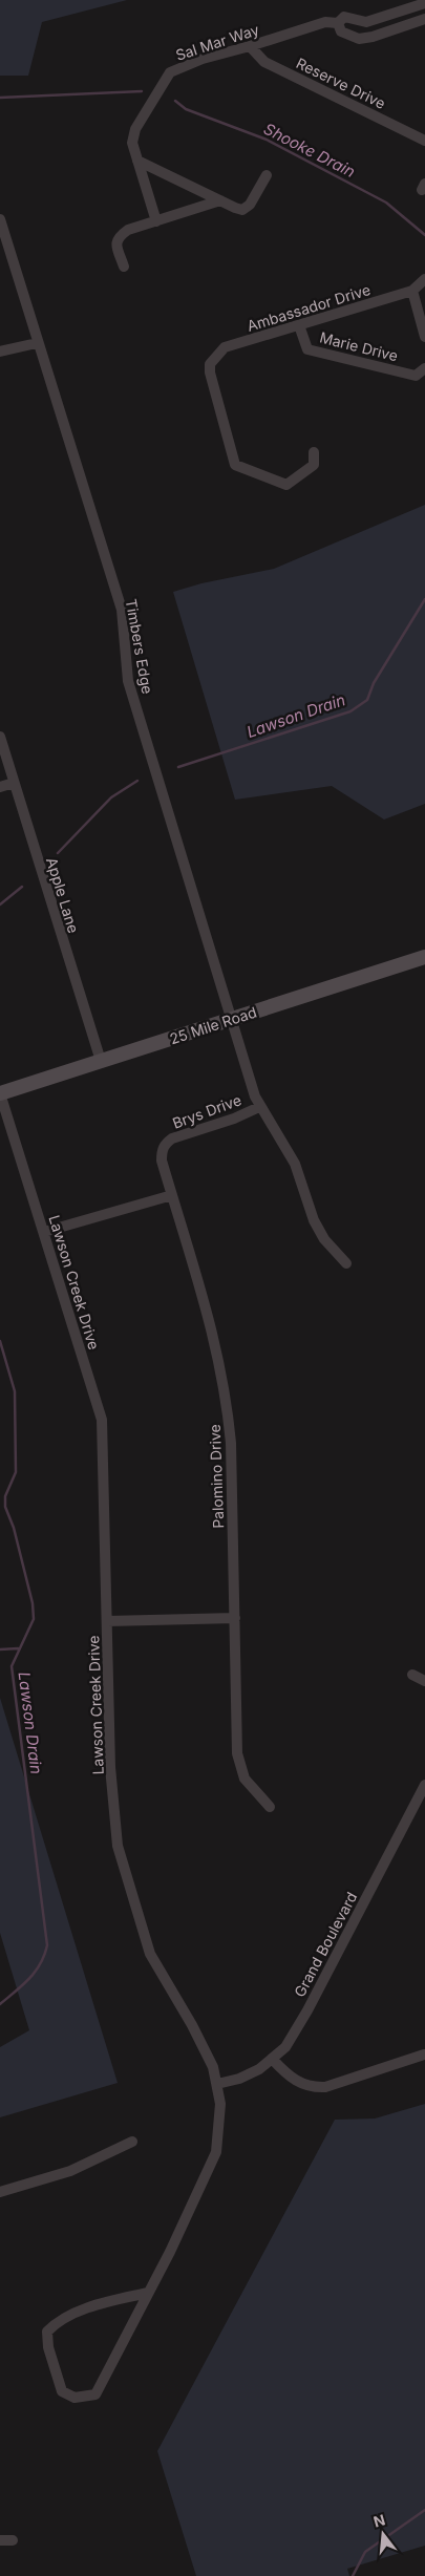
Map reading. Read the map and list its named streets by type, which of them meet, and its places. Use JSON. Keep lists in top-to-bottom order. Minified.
{"streets":{"street":["Sal Mar Way","Reserve Drive","Ambassador Drive","Marie Drive","Timbers Edge","Apple Lane","25 Mile Road","Brys Drive","Lawson Creek Drive","Palomino Drive","Grand Boulevard"]},"crossings":[["Sal Mar Way","Reserve Drive"],["Ambassador Drive","Marie Drive"],["Timbers Edge","25 Mile Road"],["Timbers Edge","Brys Drive"],["Apple Lane","25 Mile Road"],["25 Mile Road","Lawson Creek Drive"],["Brys Drive","Palomino Drive"],["Lawson Creek Drive","Grand Boulevard"]],"water":["Shooke Drain","Lawson Drain"],"north":"top"}
